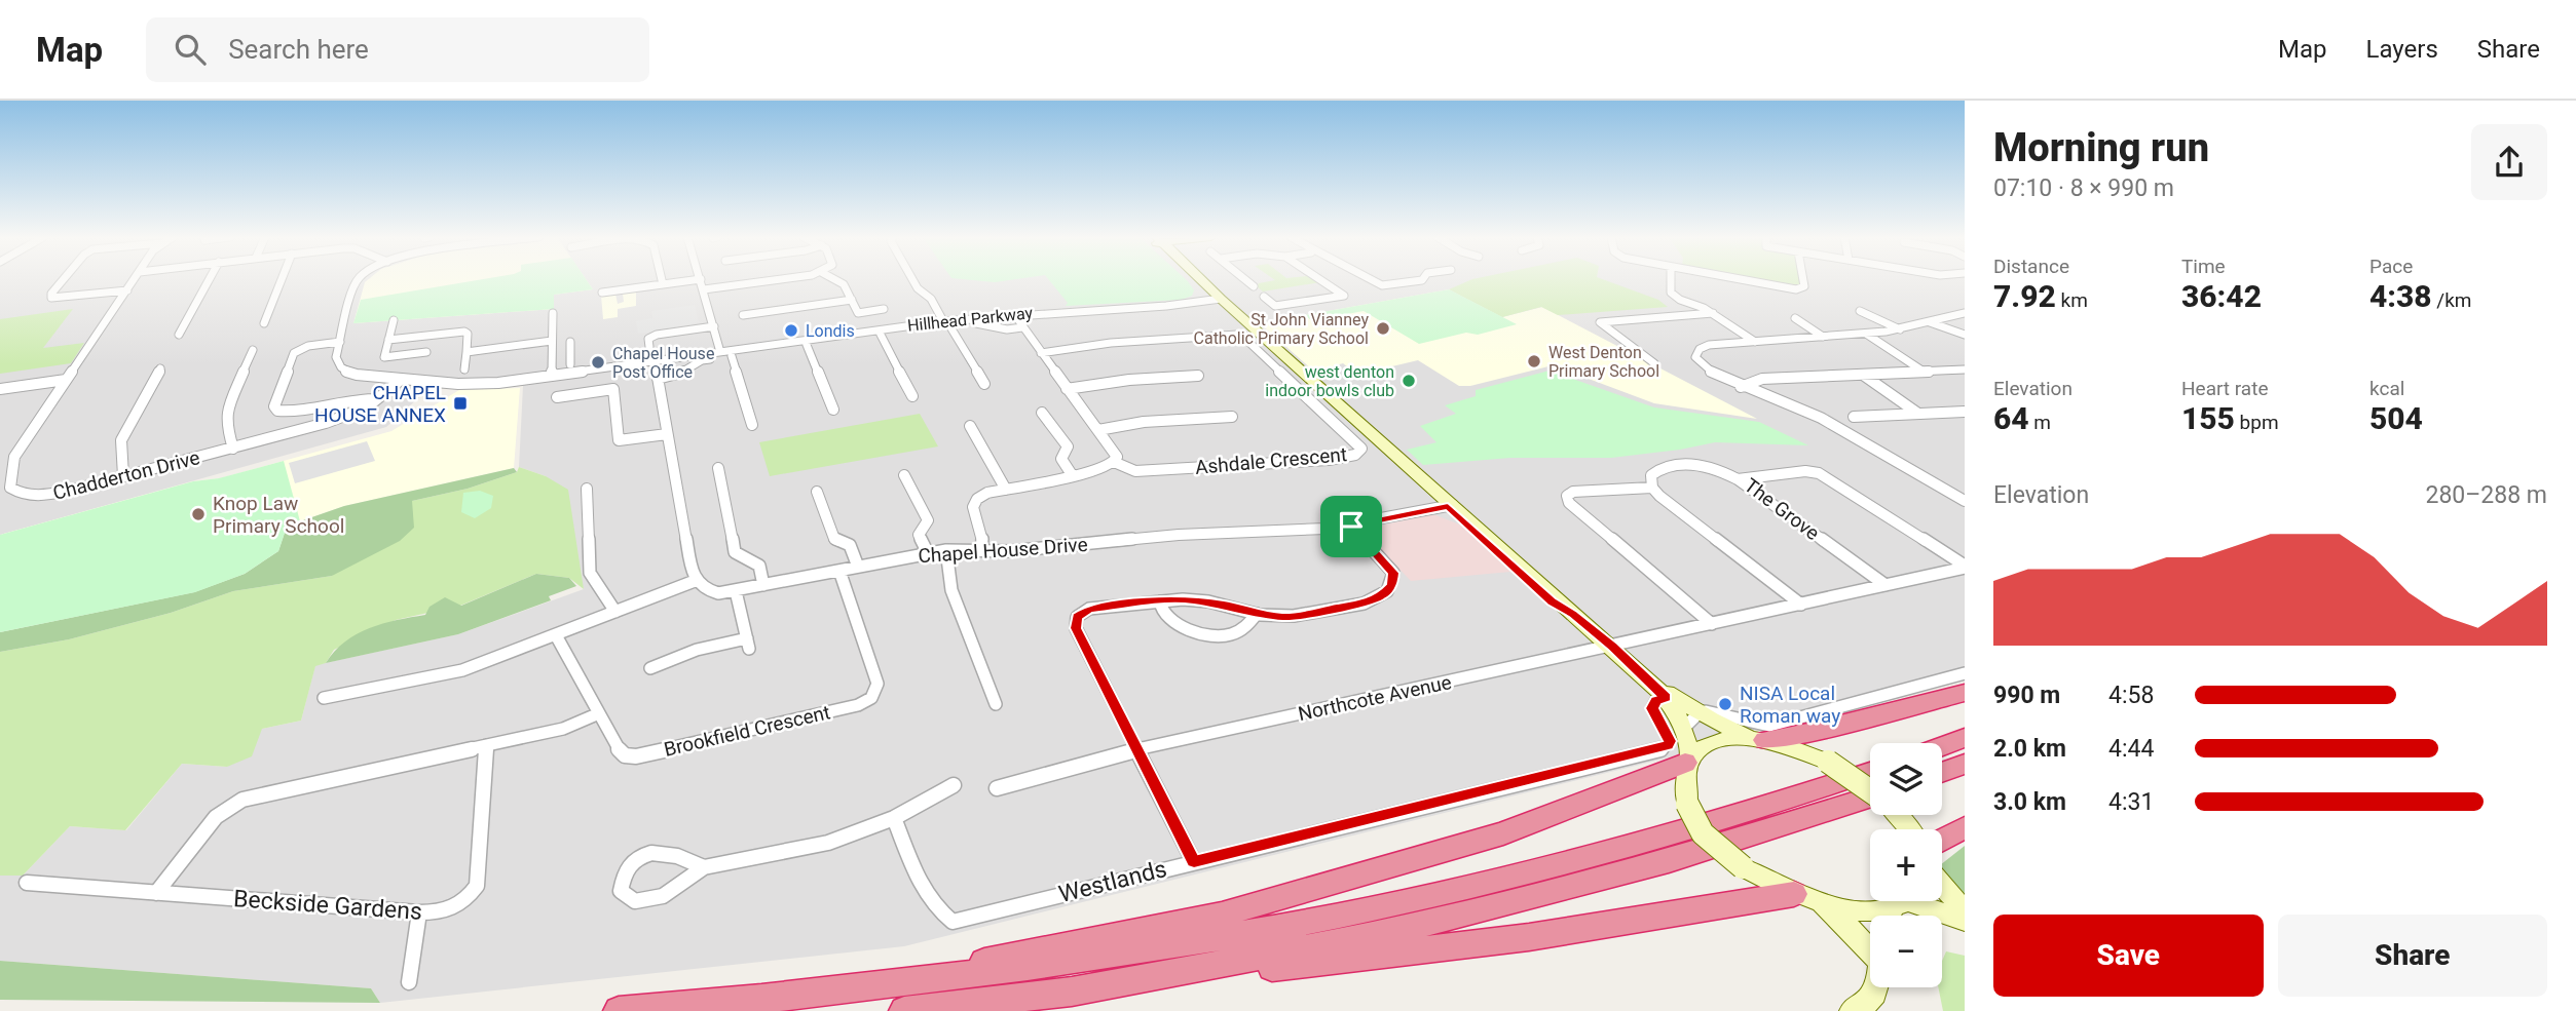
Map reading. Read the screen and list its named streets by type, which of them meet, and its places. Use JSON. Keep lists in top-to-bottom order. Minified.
{"streets":{"street":["Hillhead Parkway","Ashdale Crescent","Chadderton Drive","The Grove","Chapel House Drive","Northcote Avenue","Brookfield Crescent","Westlands","Beckside Gardens"]},"crossings":[["Hillhead Parkway","Chadderton Drive"],["The Grove","Northcote Avenue"],["Chapel House Drive","Brookfield Crescent"]],"places":{"other":["St John Vianney Catholic Primary School","Londis","West Denton Primary School","Chapel House Post Office","west denton indoor bowls club","Knop Law Primary School","NISA Local Roman way"],"transit":["CHAPEL HOUSE ANNEX"]},"page":{"header":"Map","search":"Search here","nav":["Map","Layers","Share"],"heading":["Morning run","07:10 · 8 × 990 m"],"stats":[["Distance","7.92 km"],["Time","36:42"],["Pace","4:38 /km"],["Elevation","64 m"],["Heart rate","155 bpm"],["kcal","504"]],"chart":["Elevation","280–288 m"],"list":[{"name":"990 m","note":"4:58"},{"name":"2.0 km","note":"4:44"},{"name":"3.0 km","note":"4:31"}],"map_buttons":["+","−"],"buttons":["Save","Share"]}}
